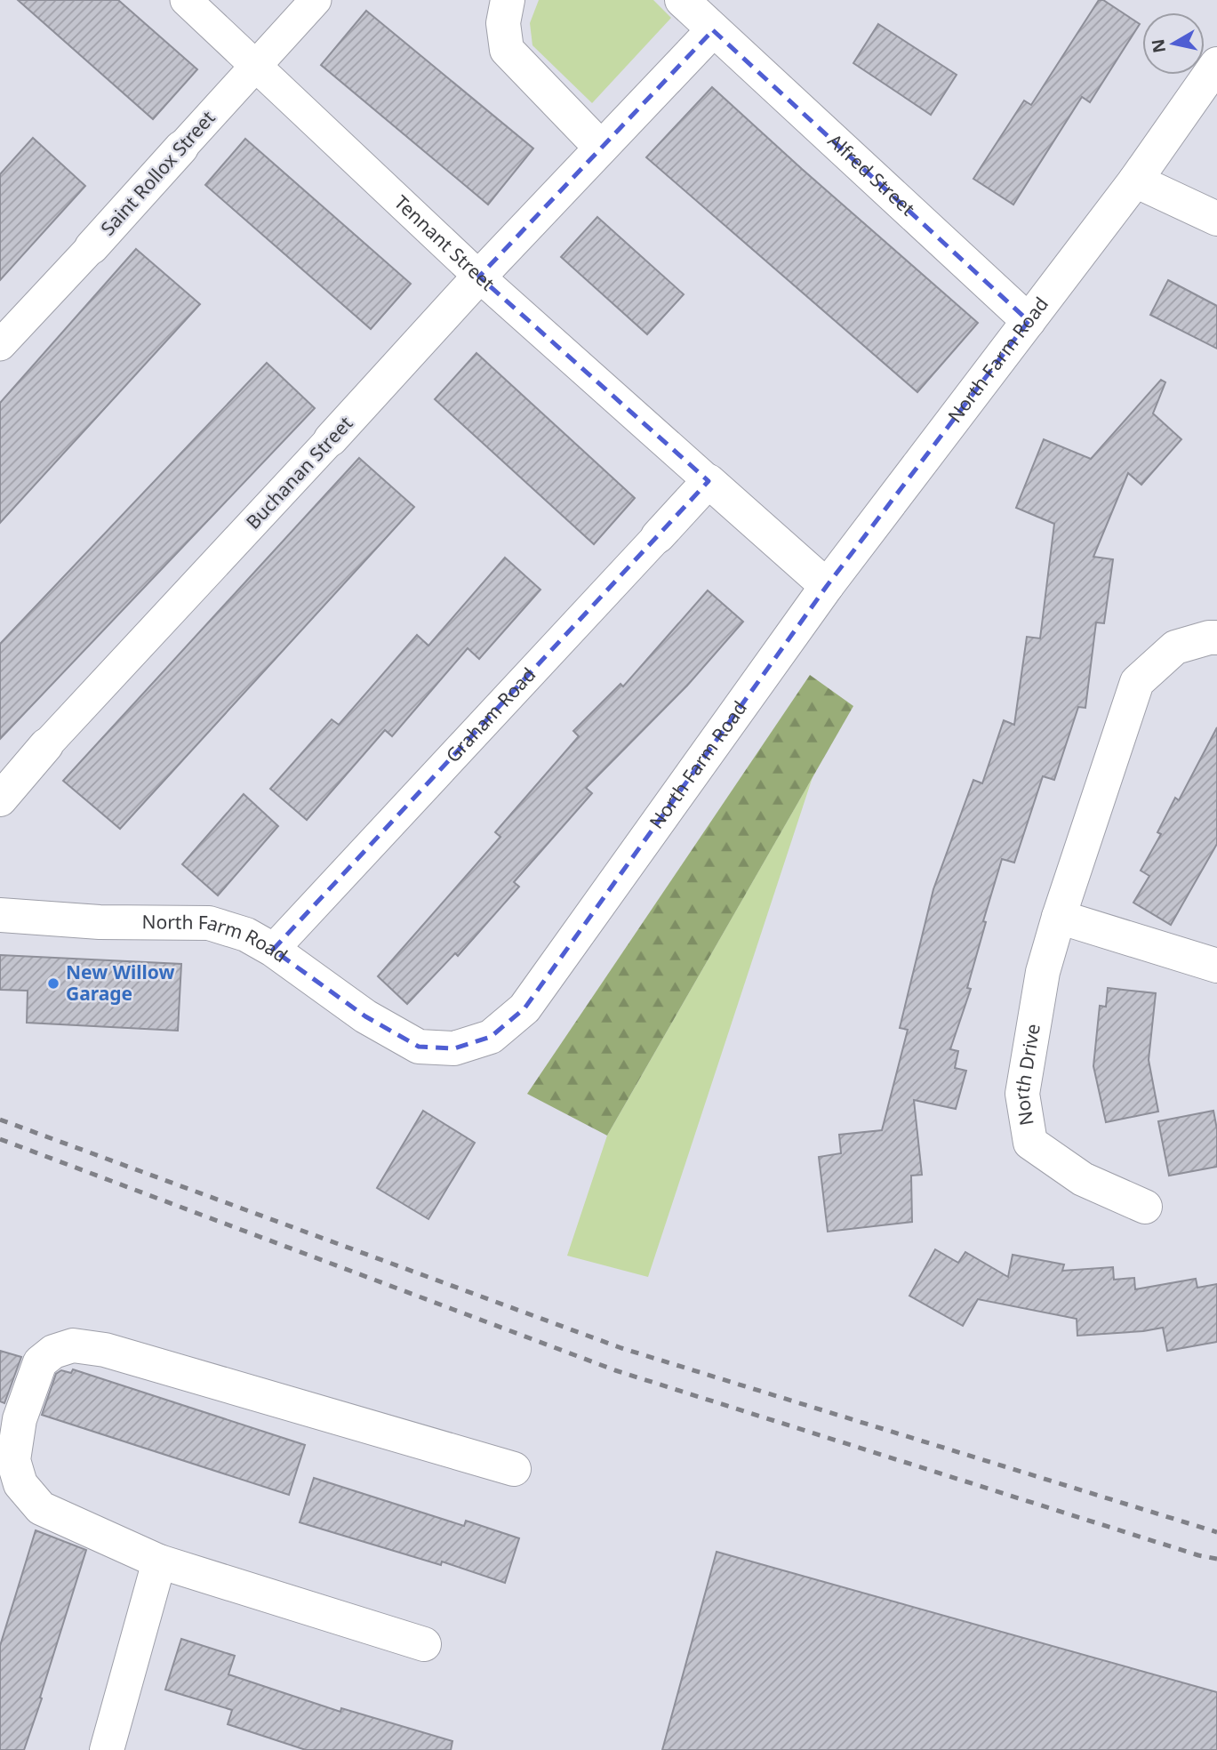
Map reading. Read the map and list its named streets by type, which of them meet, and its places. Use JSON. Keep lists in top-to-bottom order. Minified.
{"streets":{"street":["Saint Rollox Street","Alfred Street","Tennant Street","North Farm Road","Buchanan Street","Graham Road","North Drive"]},"crossings":[["Saint Rollox Street","Tennant Street"],["Alfred Street","North Farm Road"],["Tennant Street","Buchanan Street"],["Tennant Street","Graham Road"],["North Farm Road","Graham Road"]],"places":["New Willow Garage"],"north":"left"}
